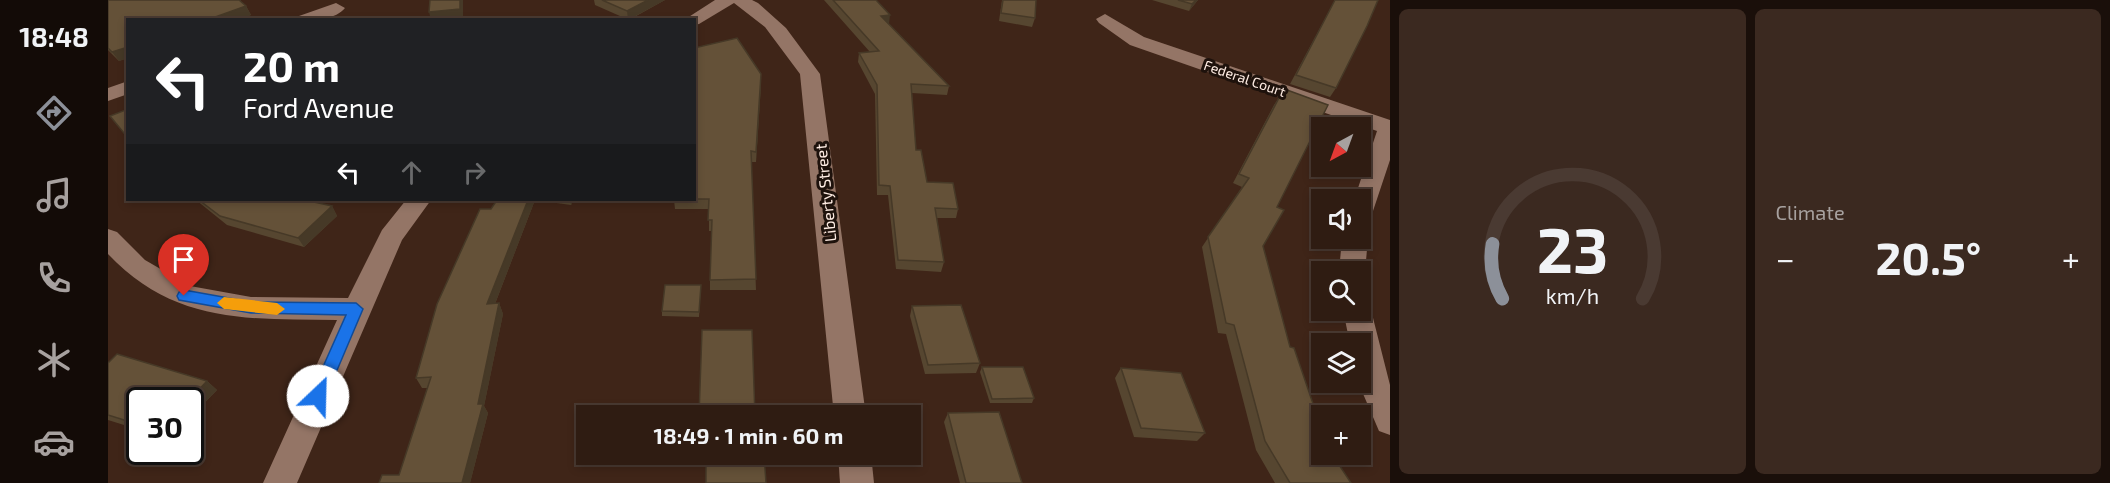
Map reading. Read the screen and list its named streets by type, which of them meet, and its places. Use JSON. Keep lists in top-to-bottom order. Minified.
{"streets":{"street":["Federal Court","Liberty Street"]},"north":"bottom left","page":{"tabs":"18:48","tile":"Climate","turn":["20 m","Ford Avenue"],"map_buttons":"+","heat":["−","20.5°","+"],"limit":"30","trip":"18:49 · 1 min · 60 m","gauge":["23","km/h"]}}
